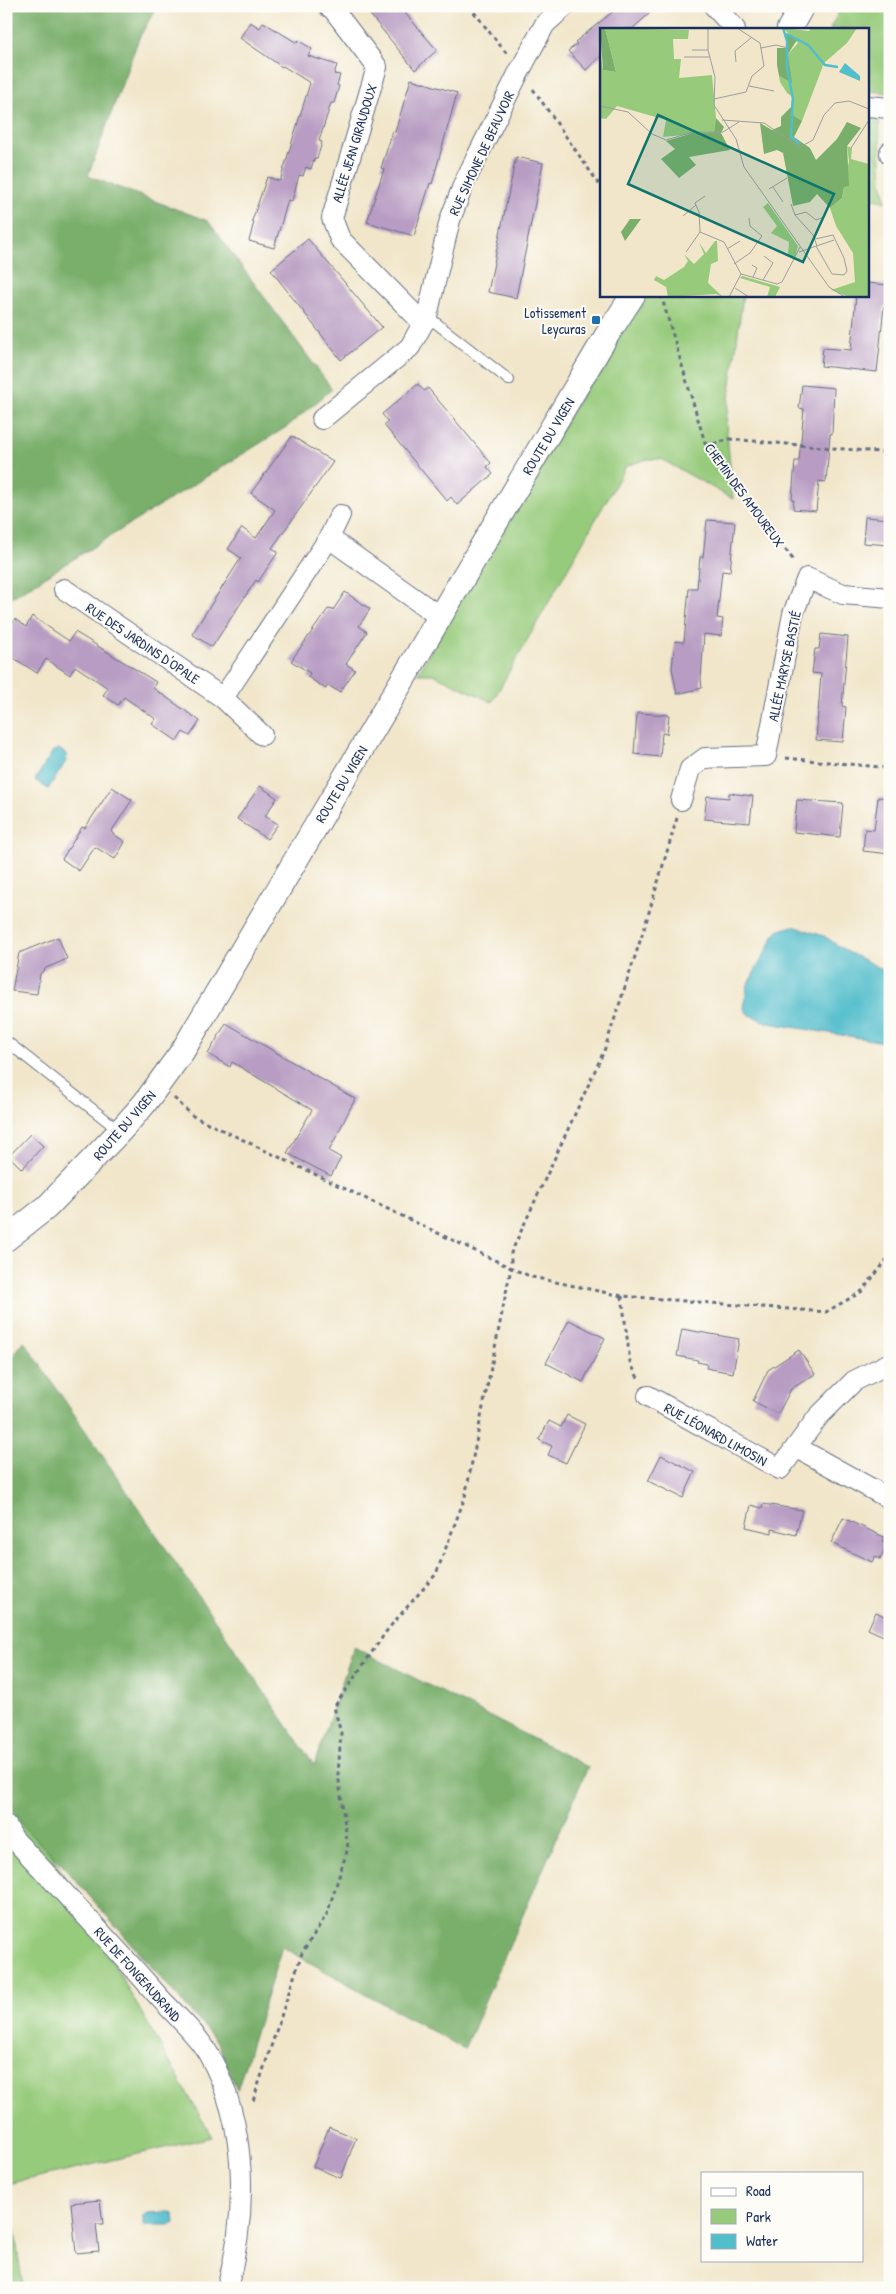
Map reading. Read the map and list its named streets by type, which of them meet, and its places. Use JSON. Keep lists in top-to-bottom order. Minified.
{"streets":{"street":["ALLÉE JEAN GIRAUDOUX","RUE SIMONE DE BEAUVOIR","ROUTE DU VIGEN","RUE DES JARDINS D'OPALE","ALLÉE MARYSE BASTIÉ","RUE LÉONARD LIMOSIN","RUE DE FONGEAUDRAND"],"path":["CHEMIN DES AMOUREUX"]},"crossings":[["ALLÉE JEAN GIRAUDOUX","RUE SIMONE DE BEAUVOIR"],["CHEMIN DES AMOUREUX","ALLÉE MARYSE BASTIÉ"]],"places":{"transit":["Lotissement Leycuras"]},"legend":["Road","Park","Water"]}
